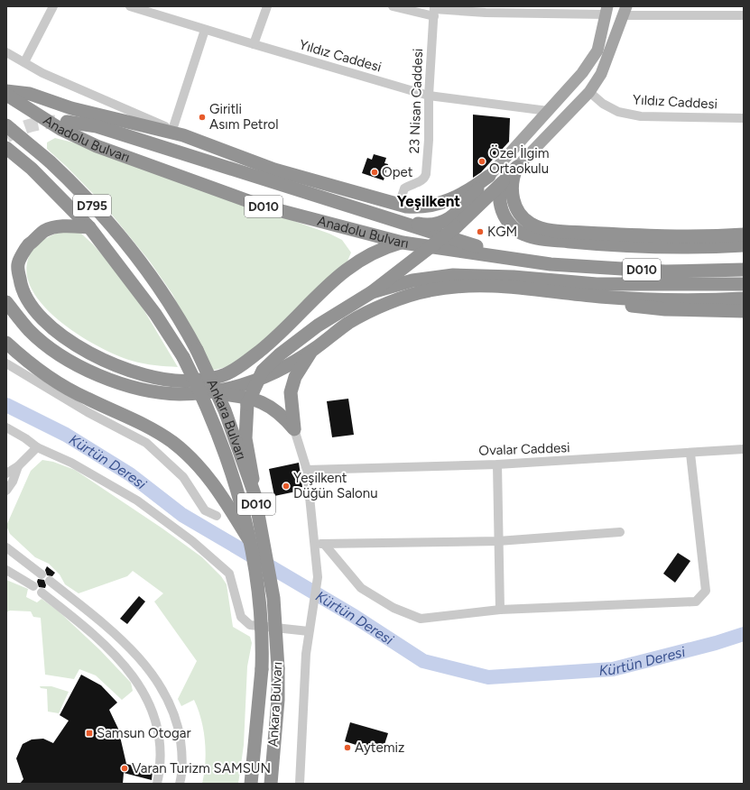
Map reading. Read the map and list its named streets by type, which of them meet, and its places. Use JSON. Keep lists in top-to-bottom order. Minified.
{"streets":{"highway":["Anadolu Bulvarı","D795","D010","Ankara Bulvarı"],"street":["Yıldız Caddesi","23 Nisan Caddesi","Ovalar Caddesi"]},"crossings":[["Yıldız Caddesi","23 Nisan Caddesi"]],"districts":["Yeşilkent"],"water":["Kürtün Deresi"],"places":{"other":["Giritli Asım Petrol","Özel İlgim Ortaokulu","Opet","KGM","Yeşilkent Düğün Salonu","Aytemiz","Varan Turizm SAMSUN"],"transit":["Samsun Otogar"]}}
